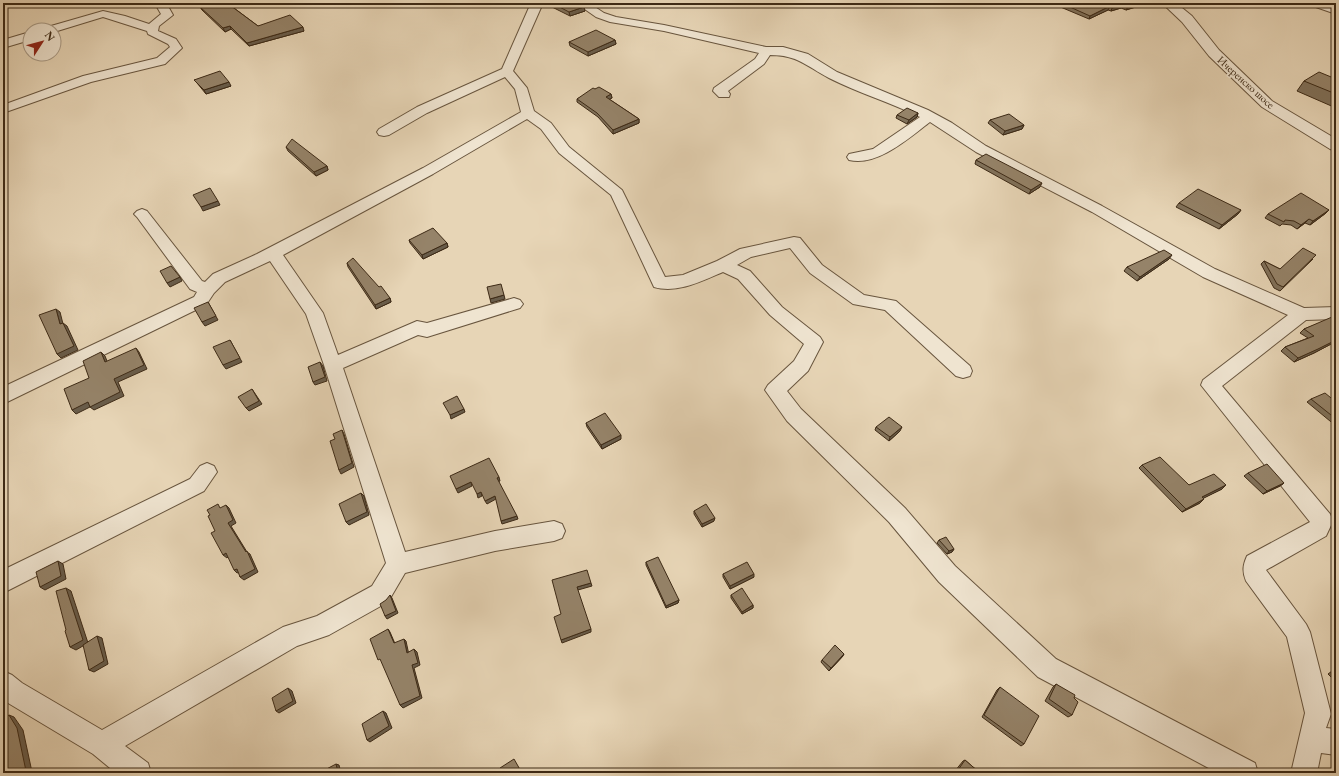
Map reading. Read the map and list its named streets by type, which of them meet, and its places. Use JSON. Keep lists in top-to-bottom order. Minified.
{"streets":{"street":["Ичеренско шосе"]},"north":"top right"}
